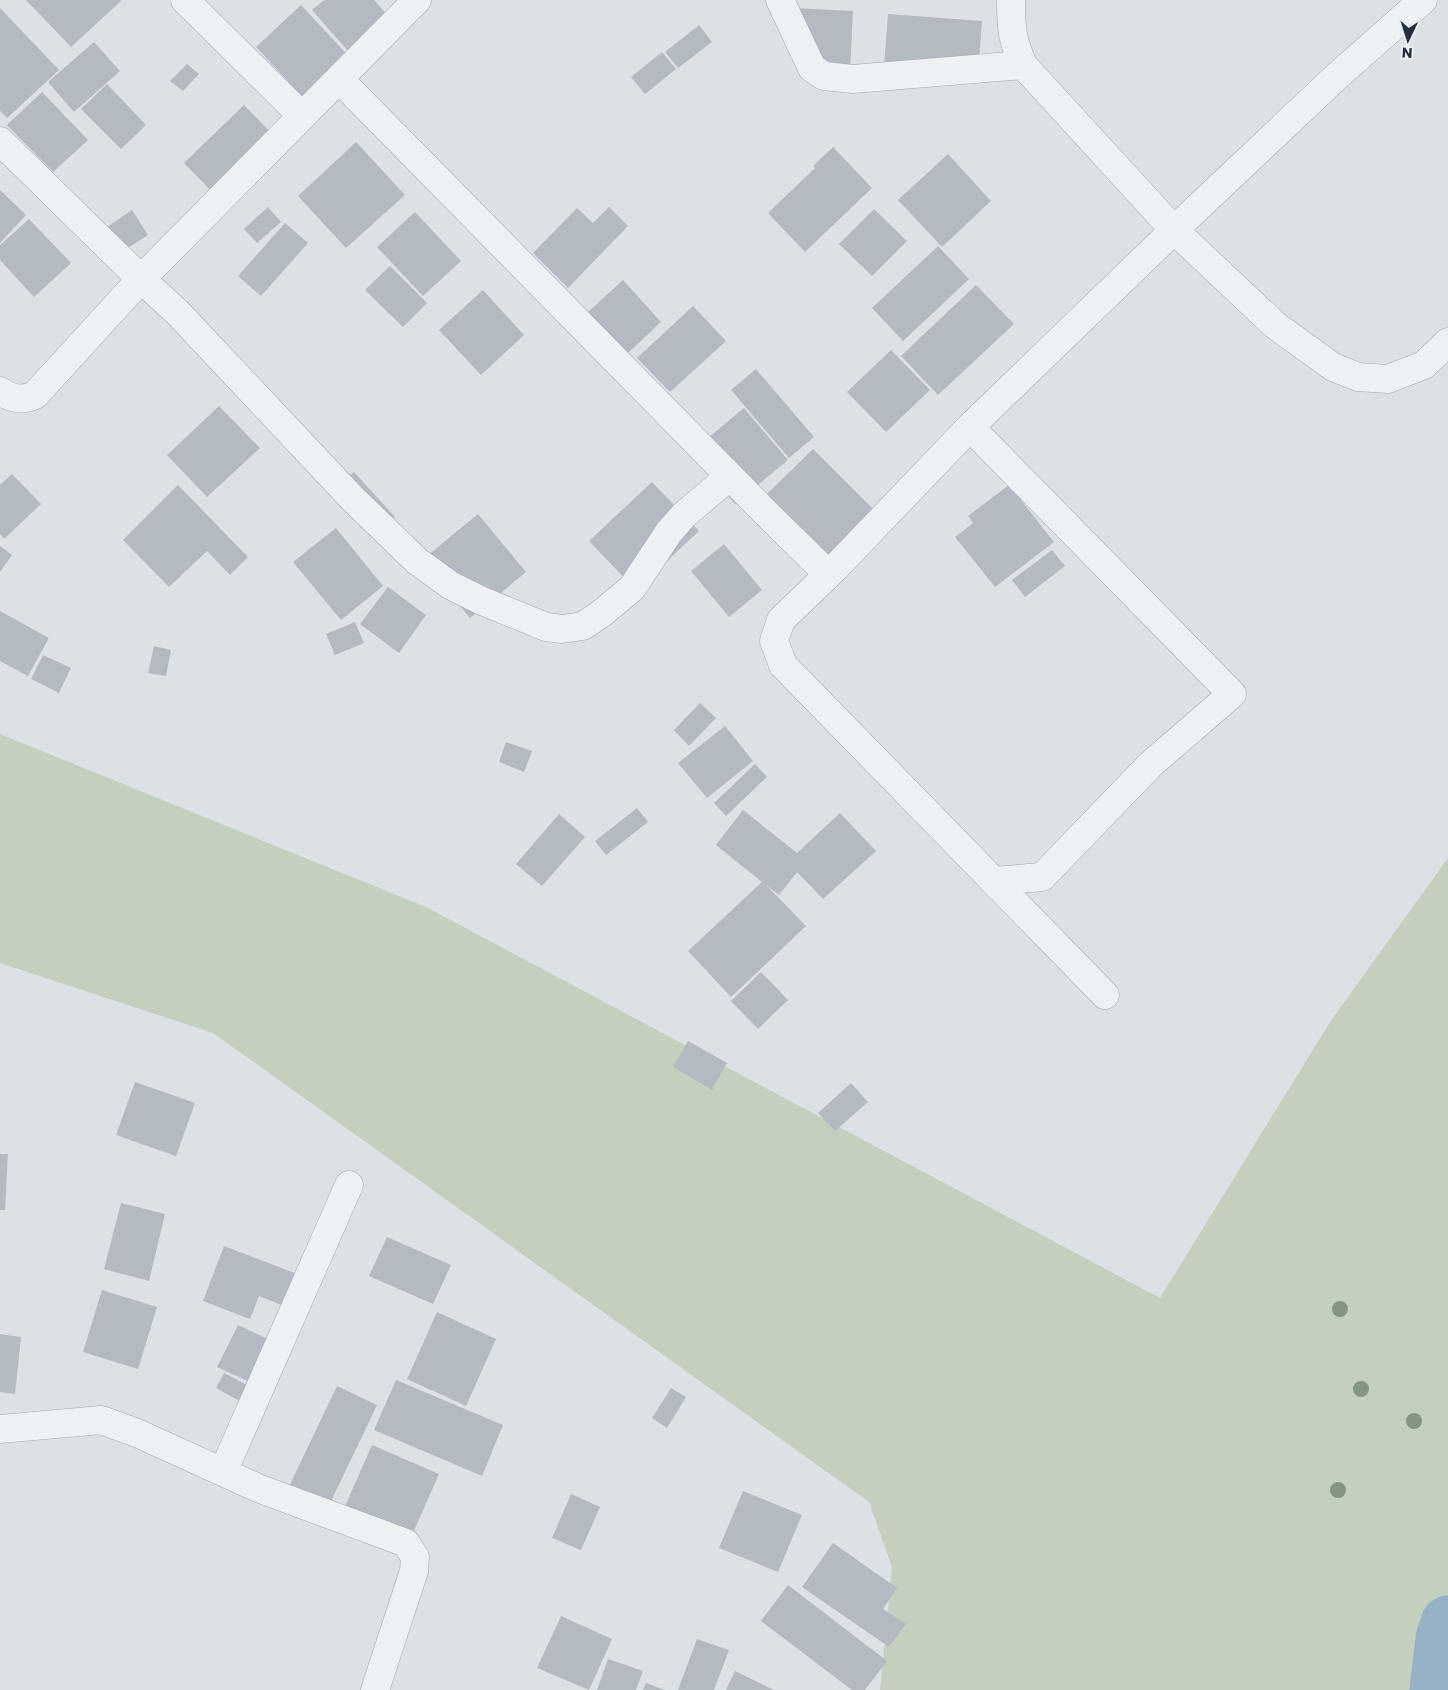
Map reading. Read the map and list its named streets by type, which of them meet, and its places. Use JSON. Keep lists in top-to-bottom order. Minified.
{"north":"bottom"}
